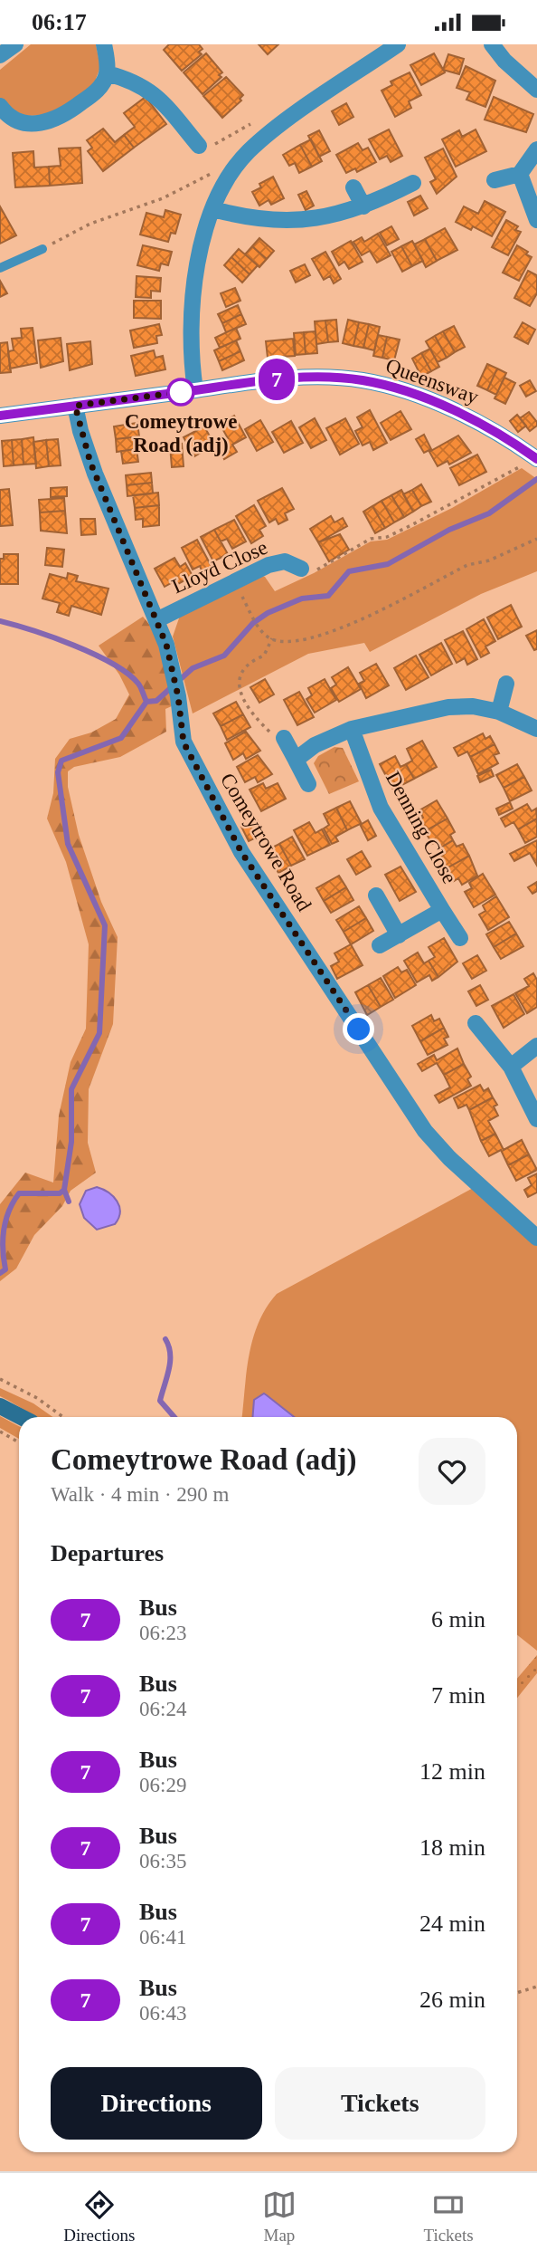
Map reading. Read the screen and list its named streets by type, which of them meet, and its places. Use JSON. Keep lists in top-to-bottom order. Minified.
{"streets":{"street":["Queensway","Lloyd Close","Denning Close","Comeytrowe Road"]},"crossings":[["Queensway","Comeytrowe Road"],["Lloyd Close","Comeytrowe Road"]],"places":["Comeytrowe Road (adj)"],"lines":["bus line 7"],"page":{"status":"06:17","on_map":"7","heading":[["Comeytrowe Road (adj)","Walk · 4 min · 290 m"],"Departures"],"list":[{"mark":"7","name":"Bus","note":"06:23","value":"6 min"},{"mark":"7","name":"Bus","note":"06:24","value":"7 min"},{"mark":"7","name":"Bus","note":"06:29","value":"12 min"},{"mark":"7","name":"Bus","note":"06:35","value":"18 min"},{"mark":"7","name":"Bus","note":"06:41","value":"24 min"},{"mark":"7","name":"Bus","note":"06:43","value":"26 min"}],"buttons":["Directions","Tickets"],"tabs":["Directions","Map","Tickets"]}}
